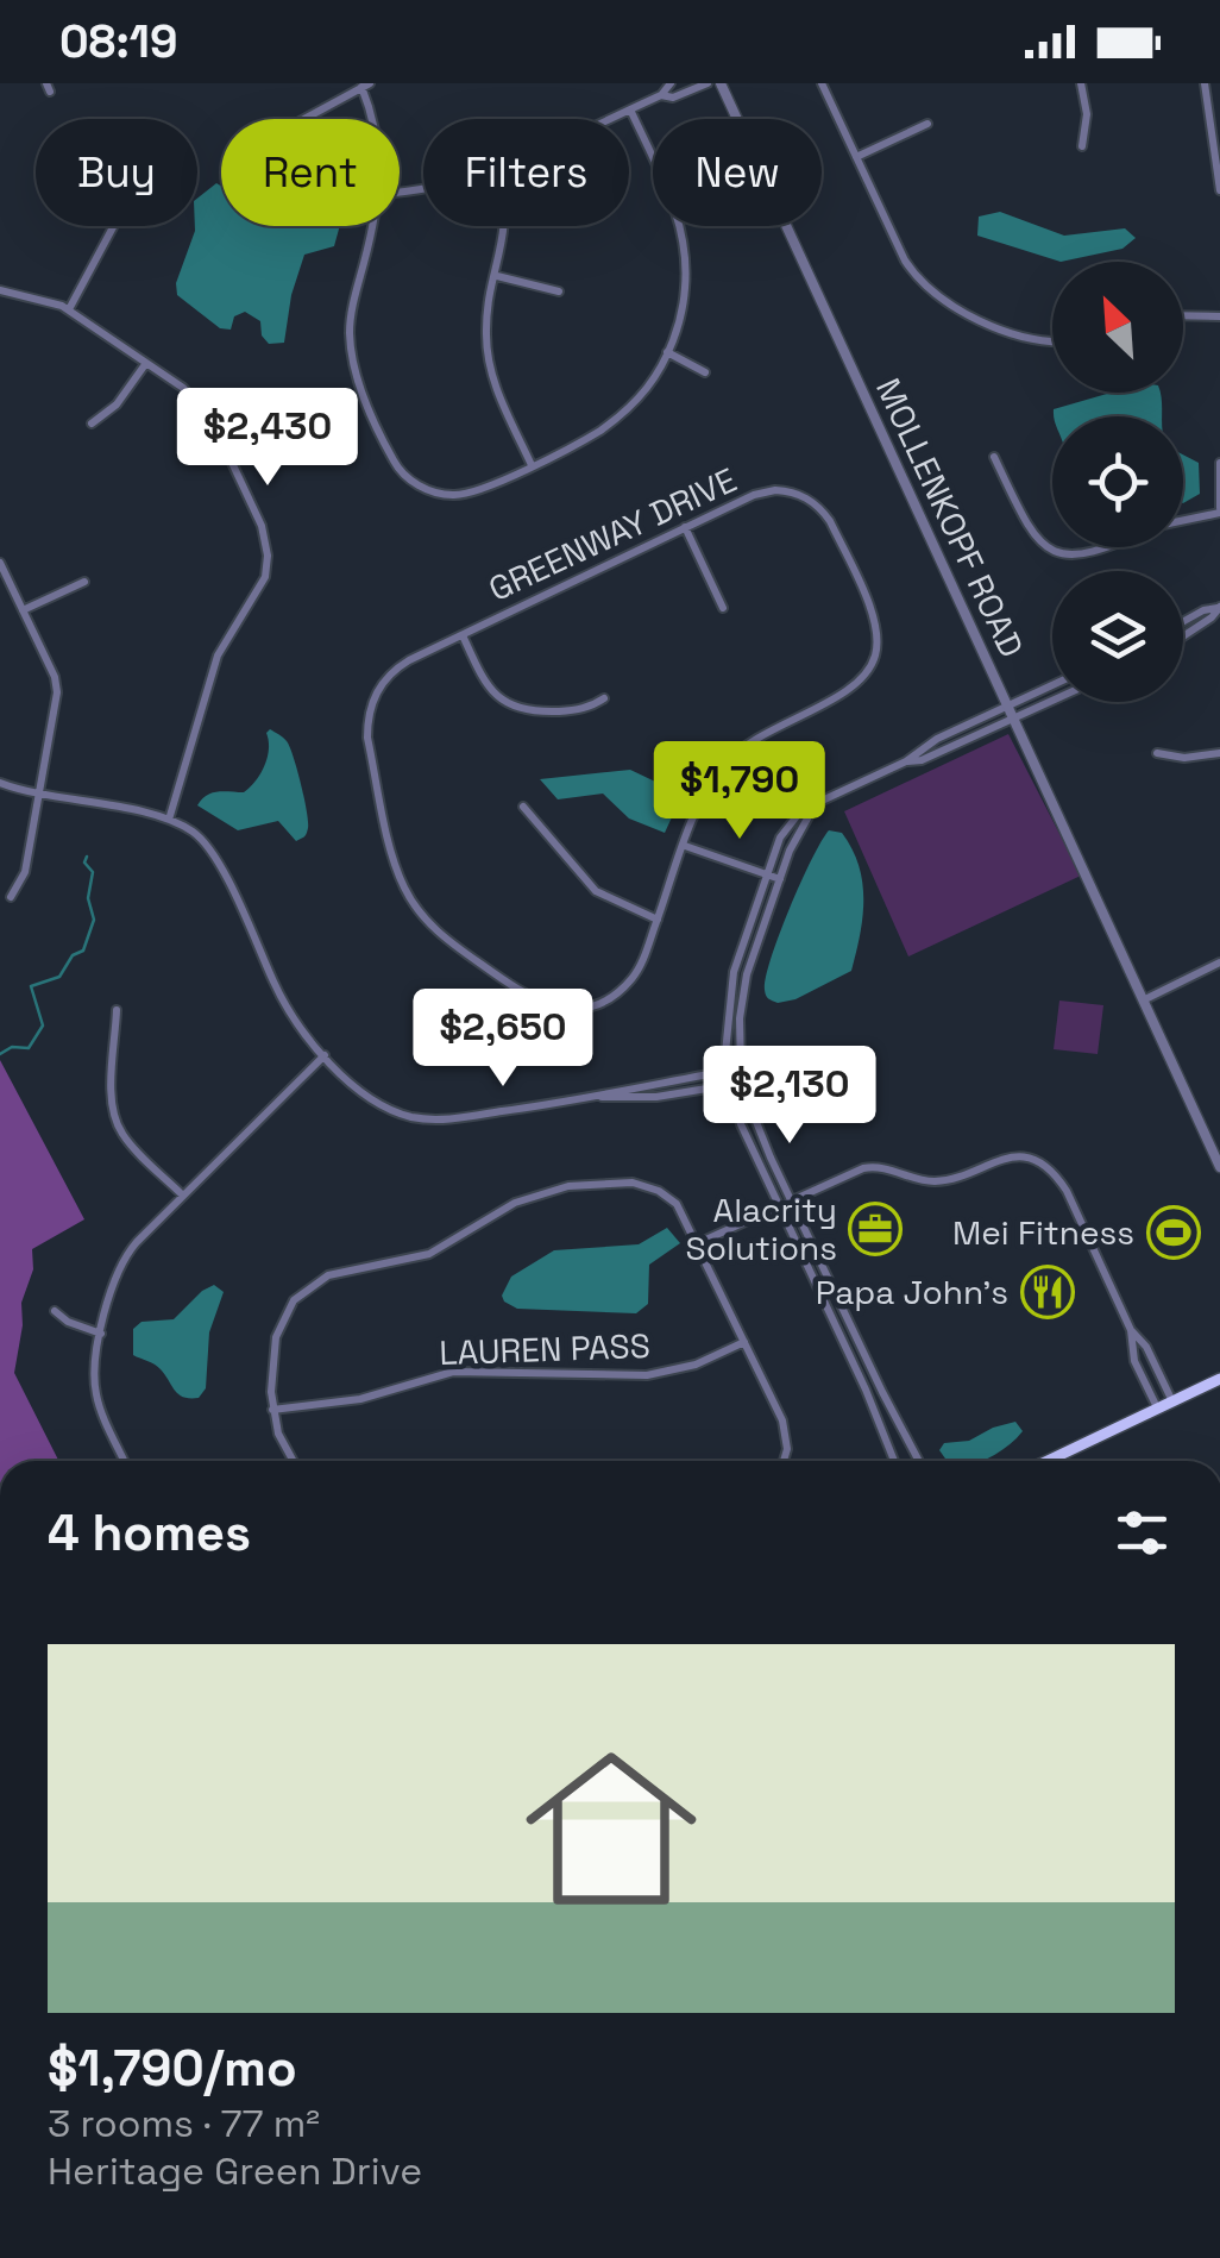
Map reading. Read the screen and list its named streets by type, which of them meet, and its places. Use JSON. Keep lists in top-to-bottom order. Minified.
{"streets":{"street":["MOLLENKOPF ROAD","GREENWAY DRIVE","LAUREN PASS"]},"places":{"office":["Alacrity Solutions"],"sports":["Mei Fitness"],"restaurant":["Papa John's"]},"north":"top left","page":{"status":"08:19","chip":["Buy","Rent","Filters","New"],"price":["$2,430","$1,790","$2,650","$2,130"],"heading":"4 homes","list":[{"name":"$1,790/mo","note":"3 rooms · 77 m² · Heritage Green Drive"}]}}
